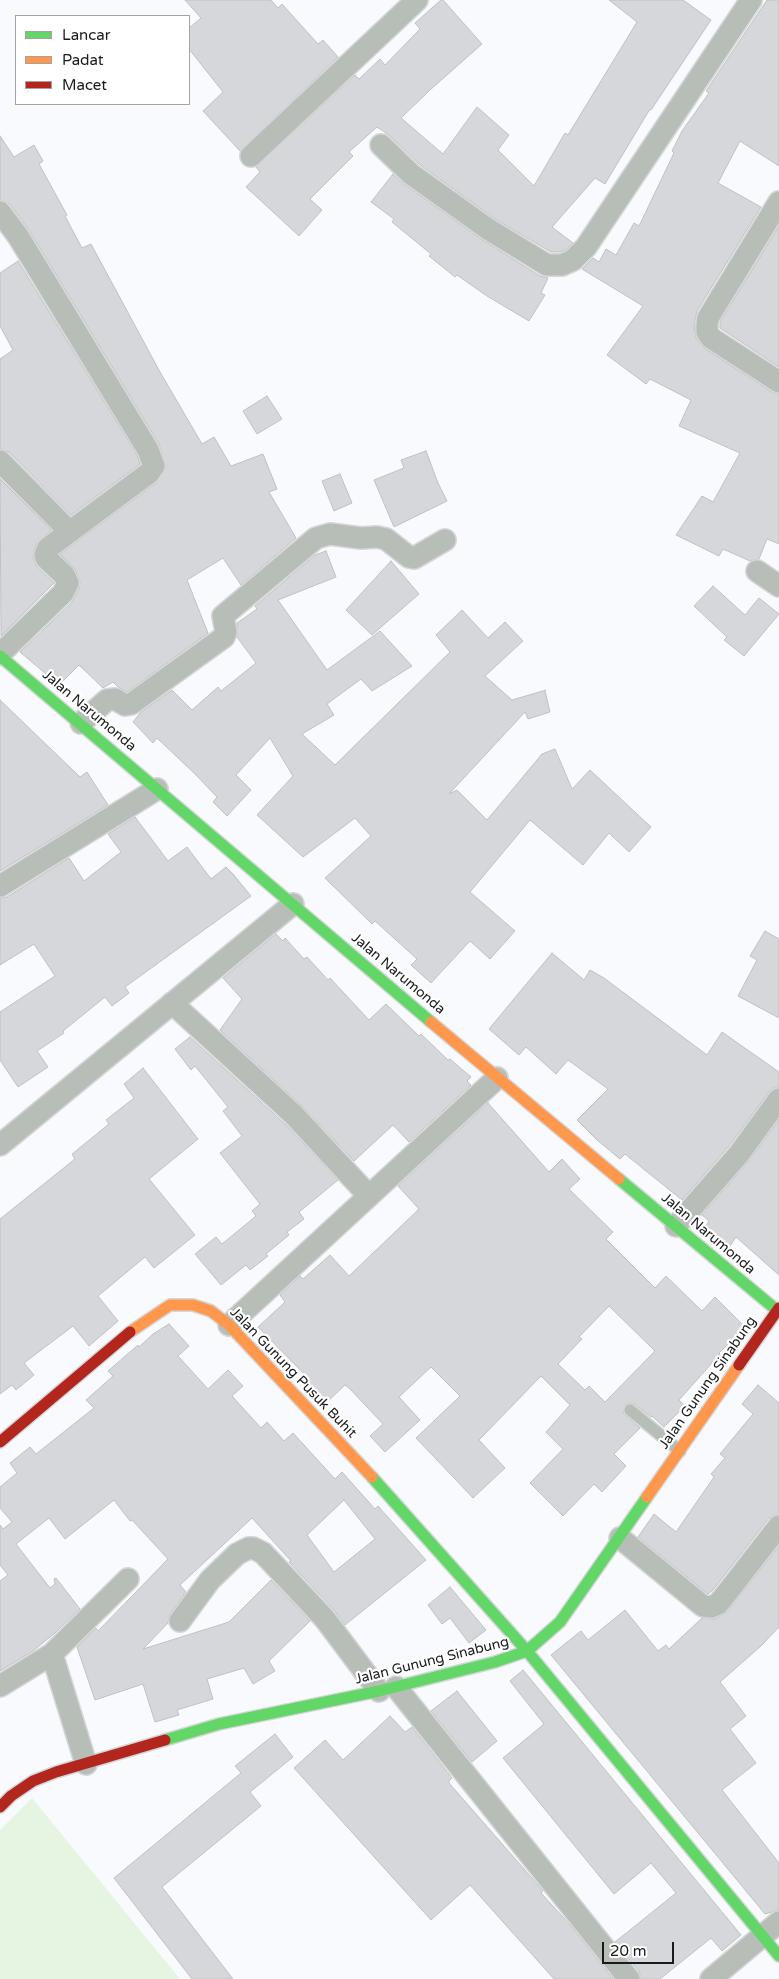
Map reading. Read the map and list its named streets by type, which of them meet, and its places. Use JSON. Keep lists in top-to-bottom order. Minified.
{"streets":{"street":["Jalan Narumonda","Jalan Gunung Pusuk Buhit","Jalan Gunung Sinabung"]},"crossings":[["Jalan Narumonda","Jalan Gunung Sinabung"],["Jalan Gunung Pusuk Buhit","Jalan Gunung Sinabung"]],"legend":["Lancar","Padat","Macet"],"scale_bar":"20 m"}
